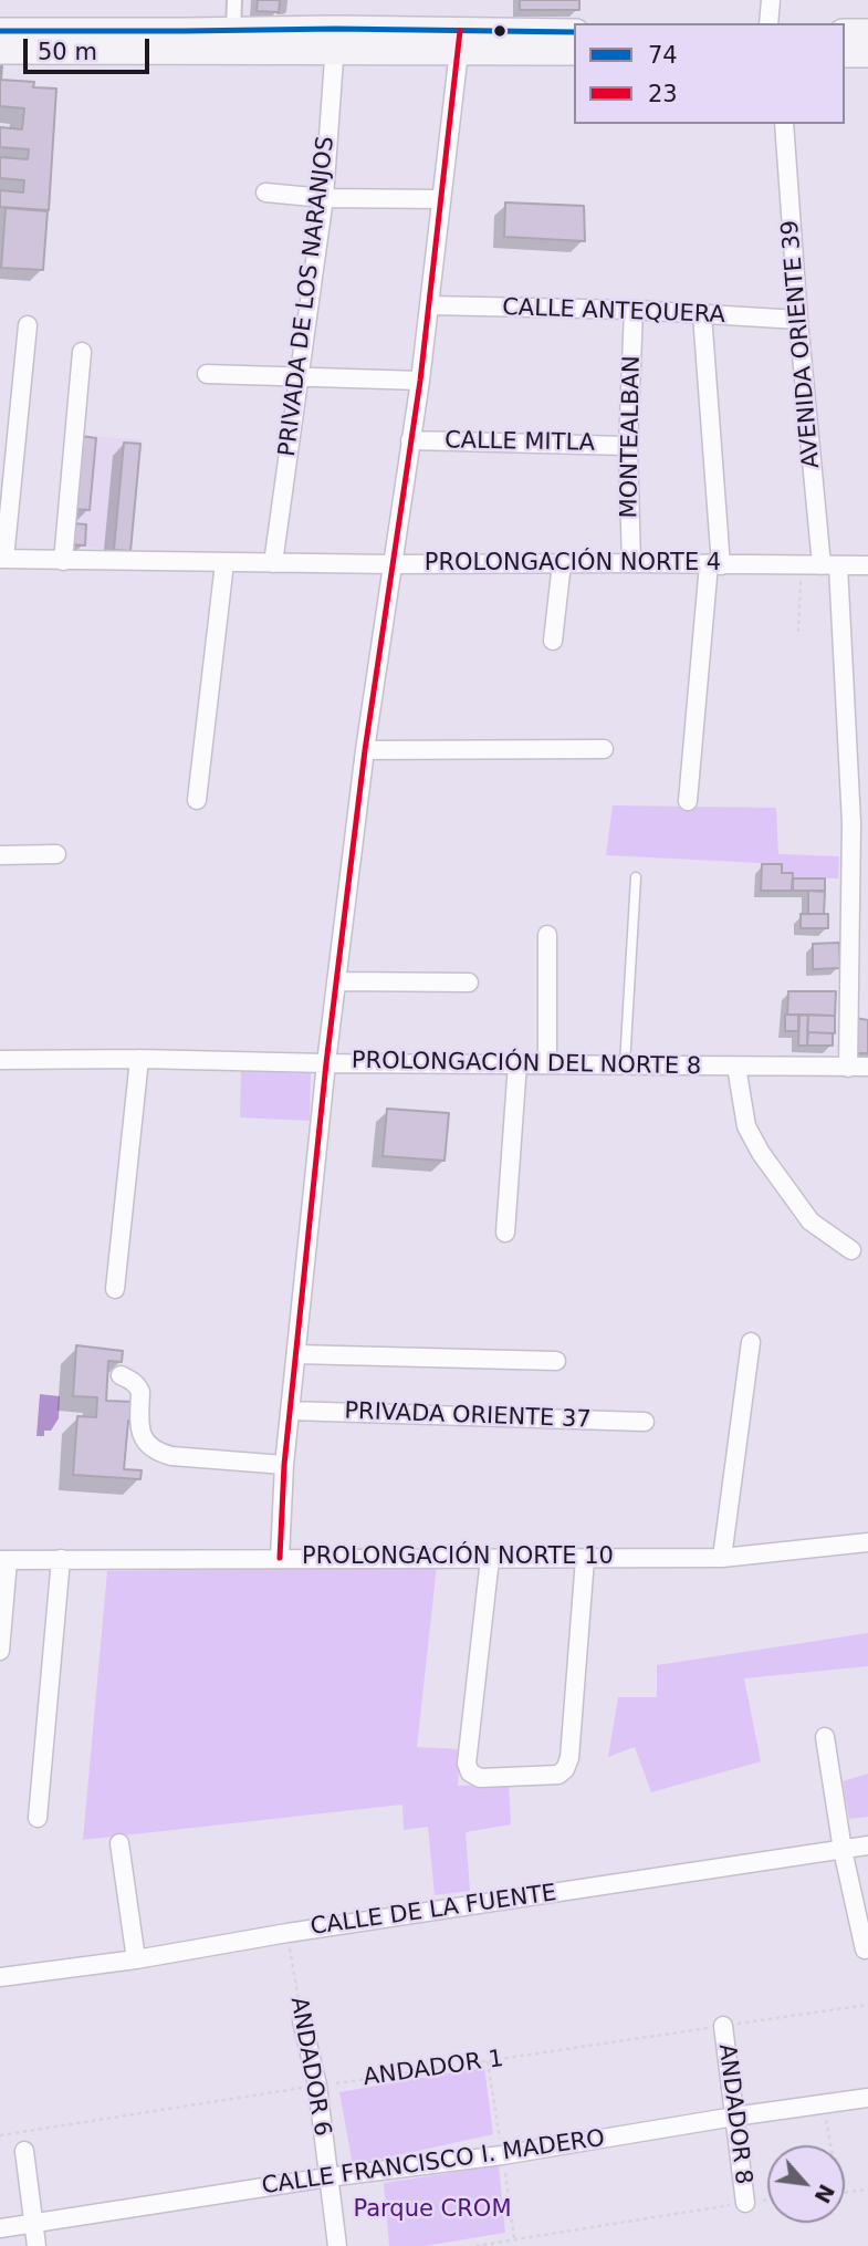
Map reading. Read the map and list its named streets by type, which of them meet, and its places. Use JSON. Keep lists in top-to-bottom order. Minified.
{"streets":{"street":["PRIVADA DE LOS NARANJOS","CALLE ANTEQUERA","AVENIDA ORIENTE 39","MONTEALBAN","CALLE MITLA","PROLONGACIÓN NORTE 4","PROLONGACIÓN DEL NORTE 8","PRIVADA ORIENTE 37","PROLONGACIÓN NORTE 10","CALLE DE LA FUENTE","ANDADOR 6","ANDADOR 8","CALLE FRANCISCO I. MADERO"],"path":["ANDADOR 1"]},"crossings":[["PRIVADA DE LOS NARANJOS","PROLONGACIÓN NORTE 4"],["CALLE ANTEQUERA","AVENIDA ORIENTE 39"],["CALLE ANTEQUERA","MONTEALBAN"],["AVENIDA ORIENTE 39","PROLONGACIÓN NORTE 4"],["AVENIDA ORIENTE 39","PROLONGACIÓN DEL NORTE 8"],["MONTEALBAN","CALLE MITLA"],["MONTEALBAN","PROLONGACIÓN NORTE 4"],["CALLE DE LA FUENTE","ANDADOR 6"],["ANDADOR 6","ANDADOR 1"],["ANDADOR 6","CALLE FRANCISCO I. MADERO"],["ANDADOR 1","ANDADOR 8"],["ANDADOR 8","CALLE FRANCISCO I. MADERO"]],"parks":["Parque CROM"],"lines":["transit line 74","transit line 23"],"legend":["74","23"],"scale_bar":"50 m","north":"bottom right"}
